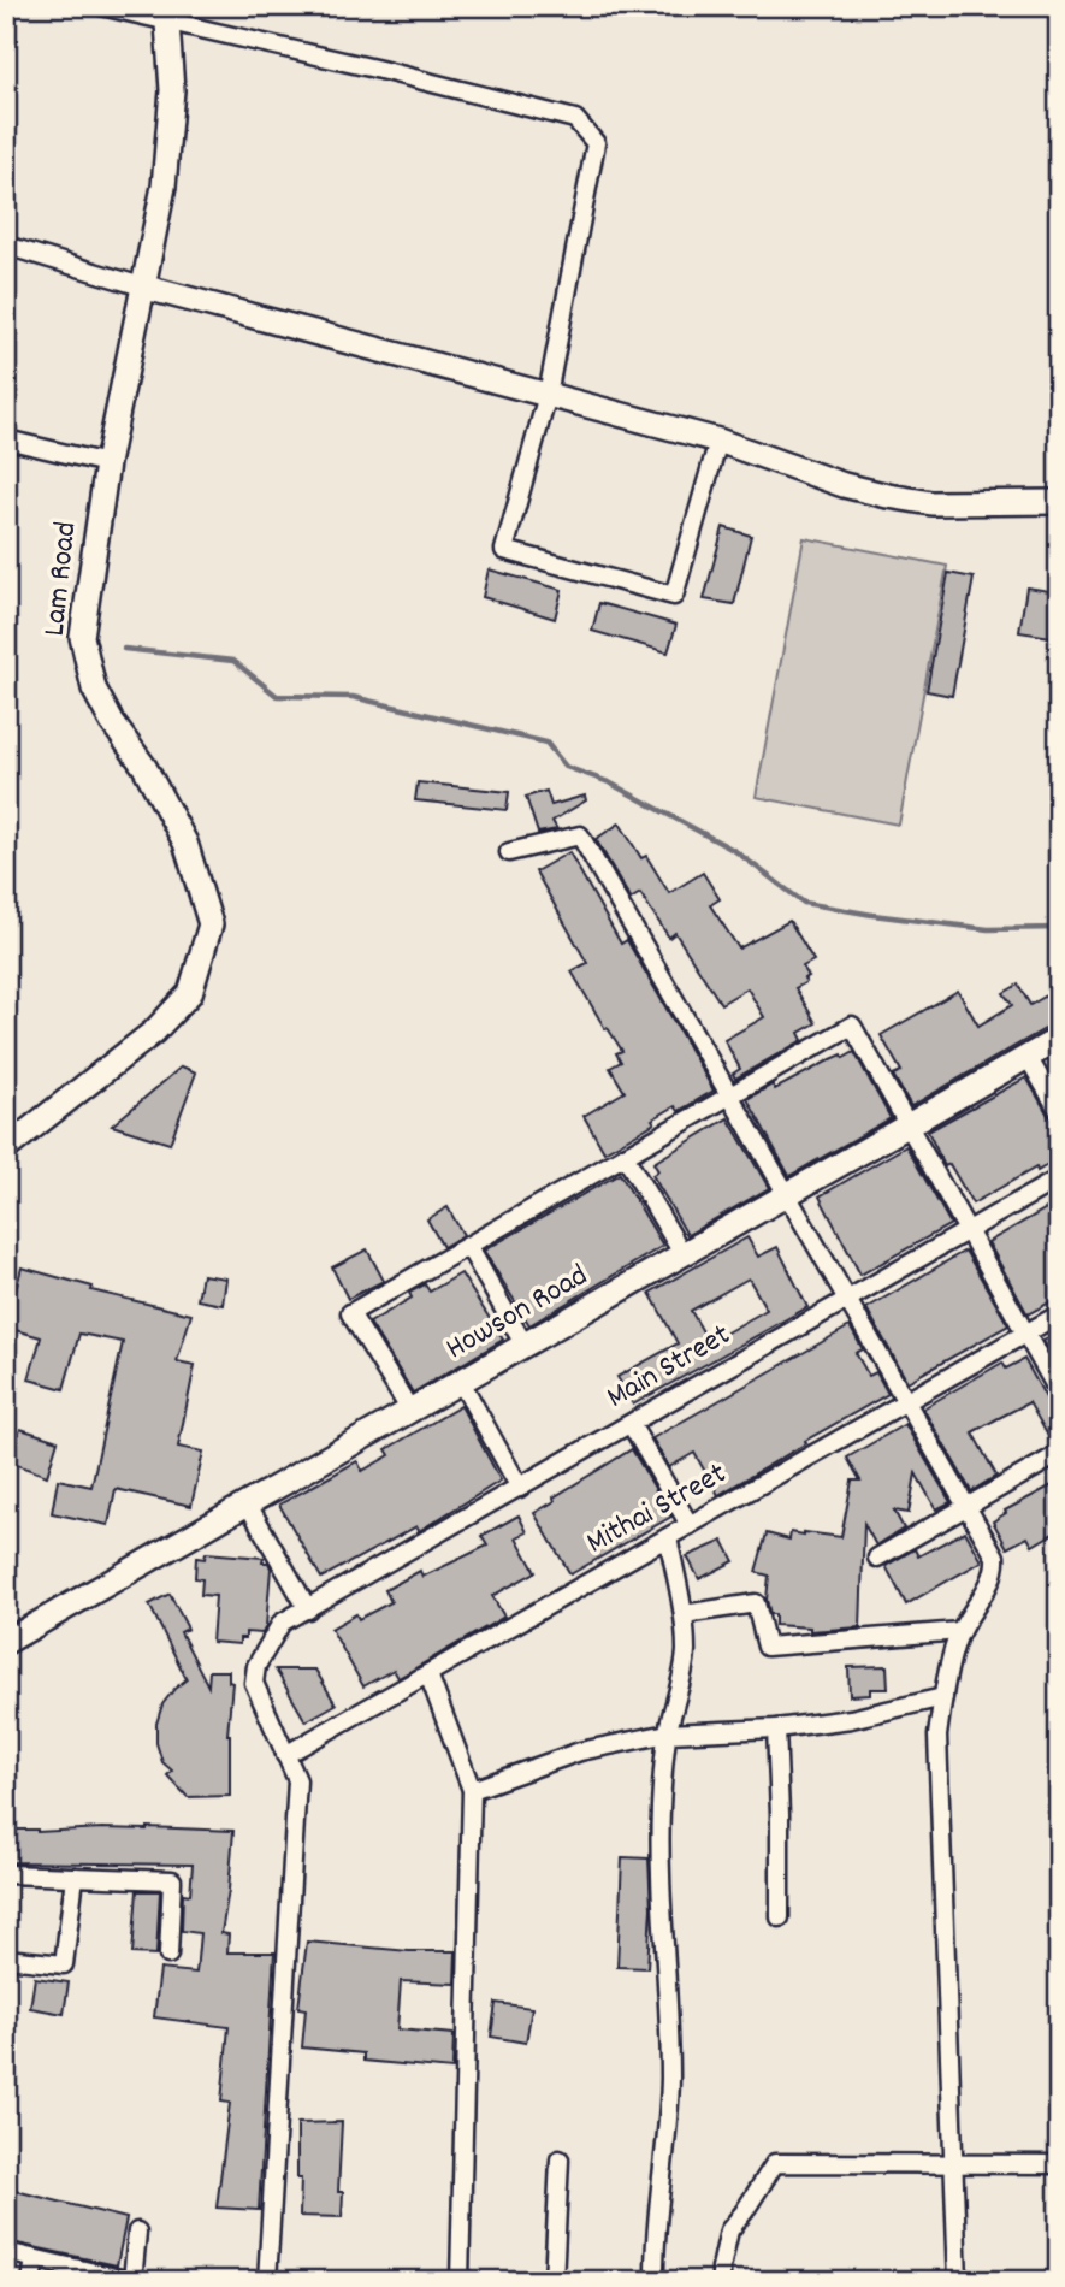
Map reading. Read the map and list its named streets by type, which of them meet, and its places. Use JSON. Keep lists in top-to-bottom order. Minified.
{"streets":{"street":["Lam Road","Howson Road","Main Street","Mithai Street"]},"crossings":[["Main Street","Mithai Street"]]}
